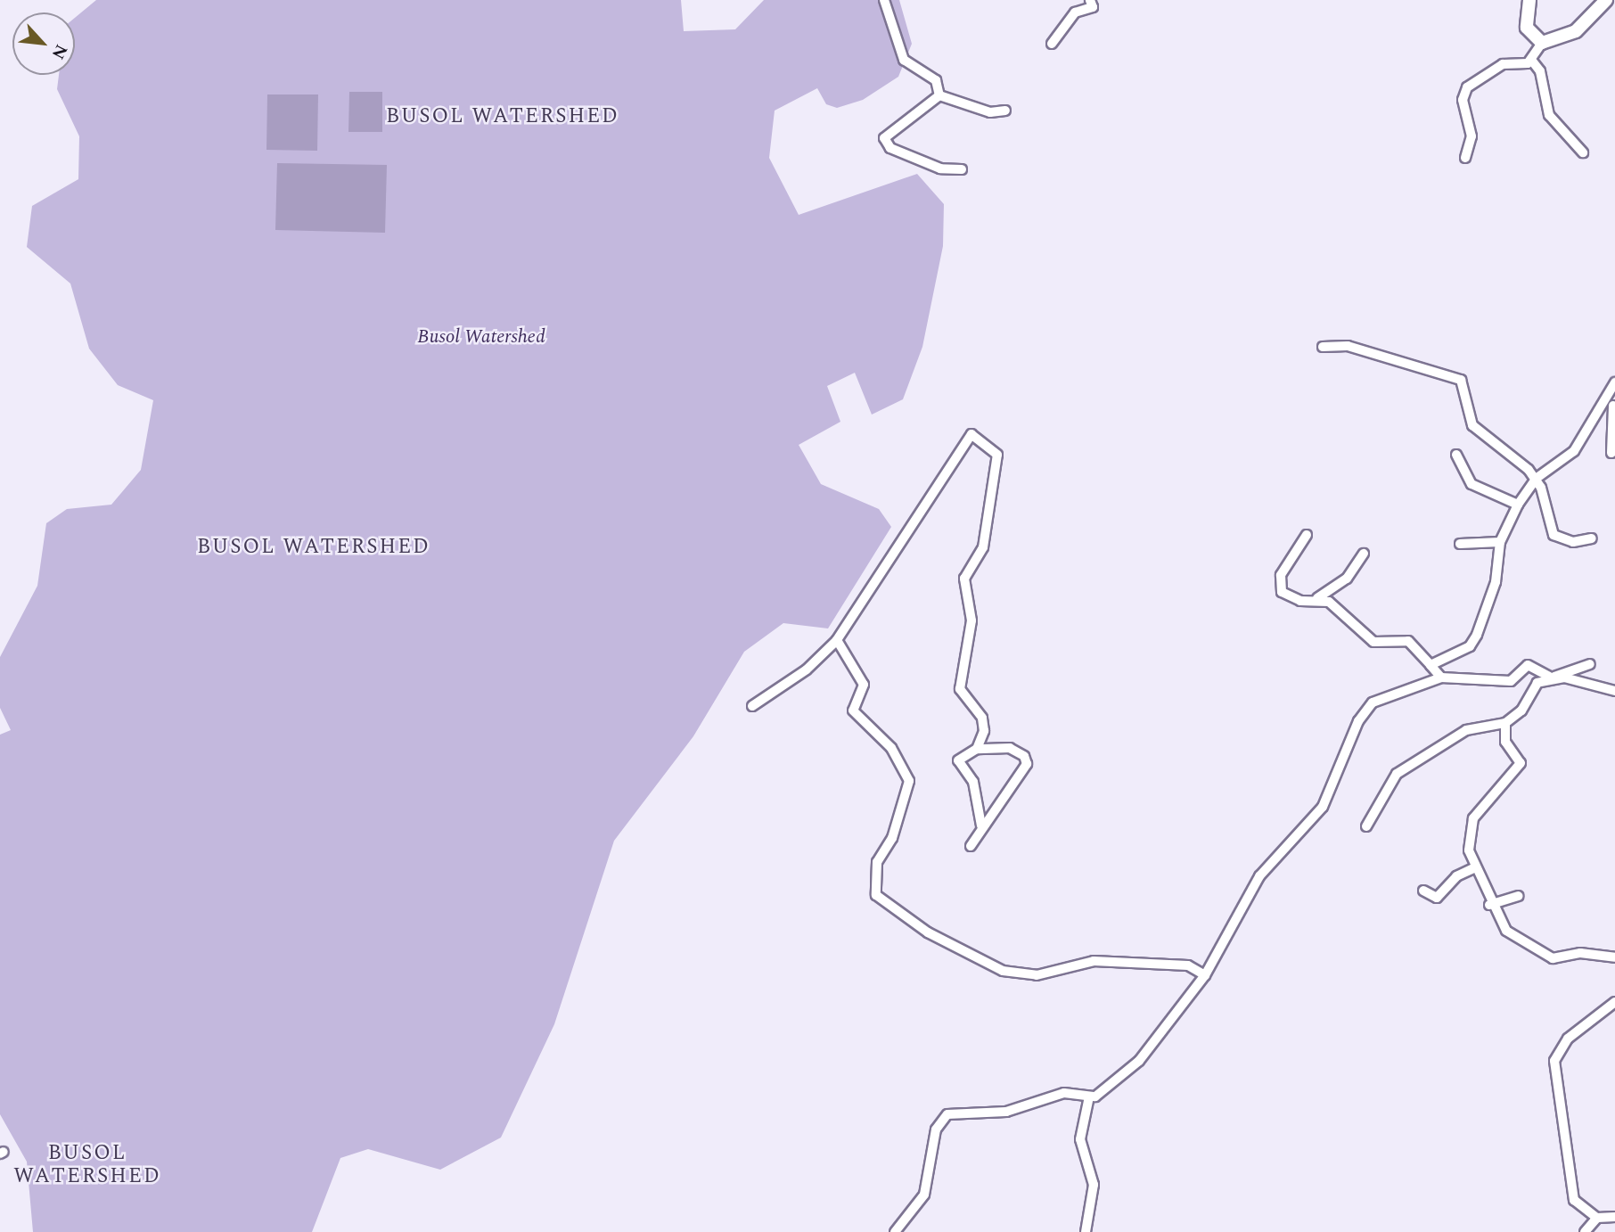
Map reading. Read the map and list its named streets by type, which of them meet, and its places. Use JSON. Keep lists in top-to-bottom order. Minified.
{"districts":["BUSOL WATERSHED","BUSOL WATERSHED","BUSOL WATERSHED"],"parks":["Busol Watershed"],"north":"bottom right"}
